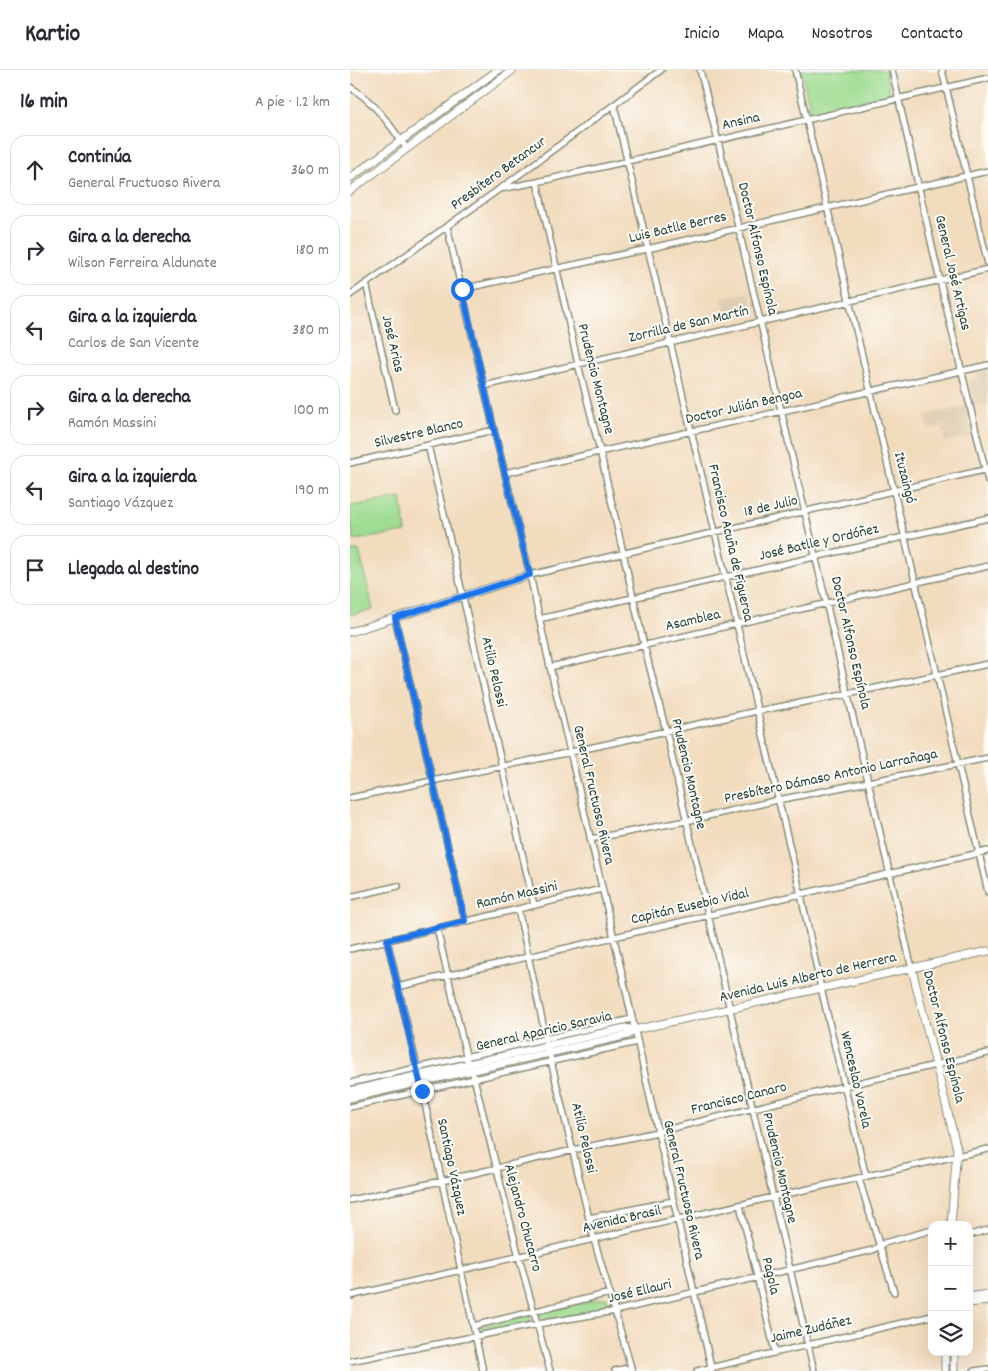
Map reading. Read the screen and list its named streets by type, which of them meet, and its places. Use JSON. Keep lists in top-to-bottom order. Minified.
{"streets":{"street":["Ansina","Presbítero Betancur","Luis Batlle Berres","Doctor Alfonso Espínola","General José Artigas","Zorrilla de San Martín","José Arias","Prudencio Montagne","Doctor Julián Bengoa","Silvestre Blanco","Ituzaingó","18 de Julio","Francisco Acuña de Figueroa","José Batlle y Ordóñez","Asamblea","Atilio Pelossi","Presbítero Dámaso Antonio Larrañaga","General Fructuoso Rivera","Ramón Massini","Capitán Eusebio Vidal","Avenida Luis Alberto de Herrera","General Aparicio Saravia","Wenceslao Varela","Francisco Canaro","Santiago Vázquez","Alejandro Chucarro","Avenida Brasil","Pagola","José Ellauri","Jaime Zudáñez"]},"crossings":[["Ansina","Presbítero Betancur"],["Ansina","Doctor Alfonso Espínola"],["Ansina","General José Artigas"],["Ansina","Prudencio Montagne"],["Ansina","Ituzaingó"],["Ansina","Francisco Acuña de Figueroa"],["Presbítero Betancur","José Arias"],["Presbítero Betancur","Francisco Acuña de Figueroa"],["Presbítero Betancur","General Fructuoso Rivera"],["Luis Batlle Berres","Doctor Alfonso Espínola"],["Luis Batlle Berres","General José Artigas"],["Luis Batlle Berres","Prudencio Montagne"],["Luis Batlle Berres","Ituzaingó"],["Luis Batlle Berres","Francisco Acuña de Figueroa"],["Luis Batlle Berres","General Fructuoso Rivera"],["Doctor Alfonso Espínola","Zorrilla de San Martín"],["Doctor Alfonso Espínola","Doctor Julián Bengoa"],["Doctor Alfonso Espínola","18 de Julio"],["Doctor Alfonso Espínola","José Batlle y Ordóñez"],["Doctor Alfonso Espínola","Asamblea"],["Doctor Alfonso Espínola","Presbítero Dámaso Antonio Larrañaga"],["Doctor Alfonso Espínola","Capitán Eusebio Vidal"],["Doctor Alfonso Espínola","Avenida Luis Alberto de Herrera"],["Doctor Alfonso Espínola","Francisco Canaro"],["Doctor Alfonso Espínola","Avenida Brasil"],["General José Artigas","Zorrilla de San Martín"],["General José Artigas","Doctor Julián Bengoa"],["General José Artigas","18 de Julio"],["Zorrilla de San Martín","Prudencio Montagne"],["Zorrilla de San Martín","Ituzaingó"],["Zorrilla de San Martín","Francisco Acuña de Figueroa"],["Zorrilla de San Martín","General Fructuoso Rivera"],["Prudencio Montagne","Doctor Julián Bengoa"],["Prudencio Montagne","18 de Julio"],["Prudencio Montagne","José Batlle y Ordóñez"],["Prudencio Montagne","Asamblea"],["Prudencio Montagne","Presbítero Dámaso Antonio Larrañaga"],["Prudencio Montagne","Capitán Eusebio Vidal"],["Prudencio Montagne","Avenida Luis Alberto de Herrera"],["Prudencio Montagne","Francisco Canaro"],["Prudencio Montagne","Avenida Brasil"],["Prudencio Montagne","José Ellauri"],["Prudencio Montagne","Jaime Zudáñez"],["Doctor Julián Bengoa","Ituzaingó"],["Doctor Julián Bengoa","Francisco Acuña de Figueroa"],["Doctor Julián Bengoa","General Fructuoso Rivera"],["Silvestre Blanco","Atilio Pelossi"],["Silvestre Blanco","General Fructuoso Rivera"],["Ituzaingó","18 de Julio"],["Ituzaingó","José Batlle y Ordóñez"],["Ituzaingó","Asamblea"],["Ituzaingó","Presbítero Dámaso Antonio Larrañaga"],["Ituzaingó","Capitán Eusebio Vidal"],["18 de Julio","Francisco Acuña de Figueroa"],["18 de Julio","General Fructuoso Rivera"],["Francisco Acuña de Figueroa","José Batlle y Ordóñez"],["Francisco Acuña de Figueroa","Asamblea"],["Francisco Acuña de Figueroa","Presbítero Dámaso Antonio Larrañaga"],["Francisco Acuña de Figueroa","Capitán Eusebio Vidal"],["Francisco Acuña de Figueroa","Avenida Luis Alberto de Herrera"],["Francisco Acuña de Figueroa","Wenceslao Varela"],["José Batlle y Ordóñez","General Fructuoso Rivera"],["Asamblea","General Fructuoso Rivera"],["Atilio Pelossi","Ramón Massini"],["Atilio Pelossi","Capitán Eusebio Vidal"],["Atilio Pelossi","General Aparicio Saravia"],["Atilio Pelossi","Francisco Canaro"],["Atilio Pelossi","Avenida Brasil"],["Atilio Pelossi","José Ellauri"],["Presbítero Dámaso Antonio Larrañaga","General Fructuoso Rivera"],["General Fructuoso Rivera","Ramón Massini"],["General Fructuoso Rivera","Capitán Eusebio Vidal"],["General Fructuoso Rivera","Avenida Luis Alberto de Herrera"],["General Fructuoso Rivera","General Aparicio Saravia"],["General Fructuoso Rivera","Francisco Canaro"],["General Fructuoso Rivera","Avenida Brasil"],["General Fructuoso Rivera","José Ellauri"],["General Fructuoso Rivera","Jaime Zudáñez"],["Ramón Massini","Santiago Vázquez"],["Ramón Massini","Alejandro Chucarro"],["Capitán Eusebio Vidal","Santiago Vázquez"],["Capitán Eusebio Vidal","Alejandro Chucarro"],["Avenida Luis Alberto de Herrera","General Aparicio Saravia"],["Avenida Luis Alberto de Herrera","Wenceslao Varela"],["General Aparicio Saravia","Santiago Vázquez"],["General Aparicio Saravia","Alejandro Chucarro"],["Wenceslao Varela","Francisco Canaro"],["Wenceslao Varela","Avenida Brasil"],["Francisco Canaro","Santiago Vázquez"],["Francisco Canaro","Alejandro Chucarro"],["Santiago Vázquez","Avenida Brasil"],["Santiago Vázquez","José Ellauri"],["Alejandro Chucarro","Avenida Brasil"],["Alejandro Chucarro","José Ellauri"],["Avenida Brasil","Pagola"],["Pagola","José Ellauri"],["Pagola","Jaime Zudáñez"]],"page":{"header":"Kartio","nav":["Inicio","Mapa","Nosotros","Contacto"],"heading":["16 min","A pie · 1.2 km"],"list":[["Continúa","General Fructuoso Rivera","360 m"],["Gira a la derecha","Wilson Ferreira Aldunate","180 m"],["Gira a la izquierda","Carlos de San Vicente","380 m"],["Gira a la derecha","Ramón Massini","100 m"],["Gira a la izquierda","Santiago Vázquez","190 m"],"Llegada al destino"],"map_buttons":["+","−"]}}
